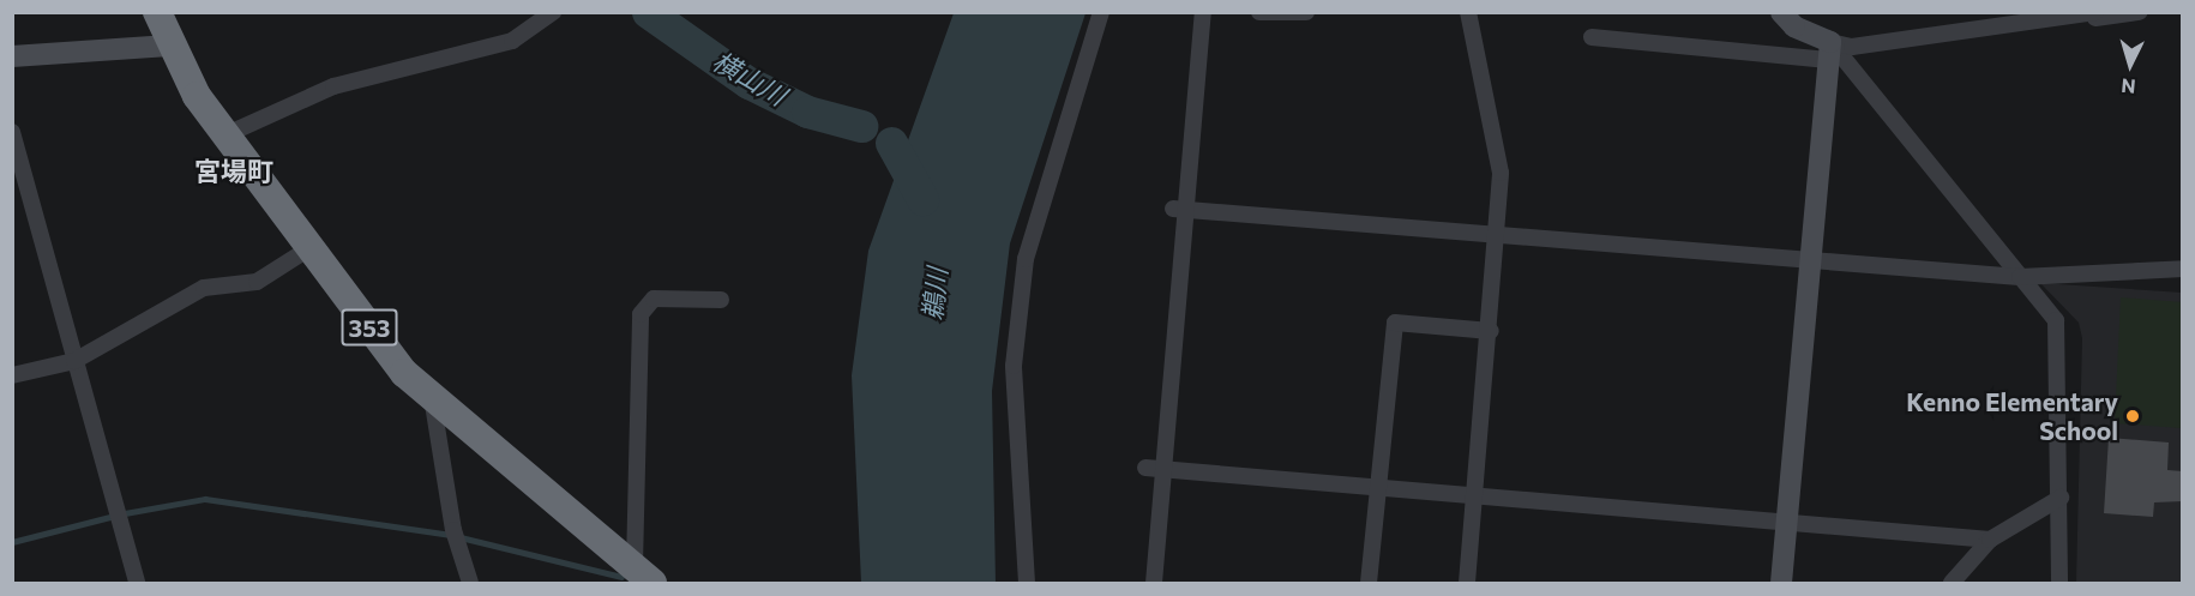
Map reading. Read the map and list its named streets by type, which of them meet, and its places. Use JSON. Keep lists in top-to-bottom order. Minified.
{"streets":{"highway":["353"]},"districts":["宮場町"],"water":["横山川","鵜川"],"places":["Kenno Elementary School"],"north":"bottom"}
